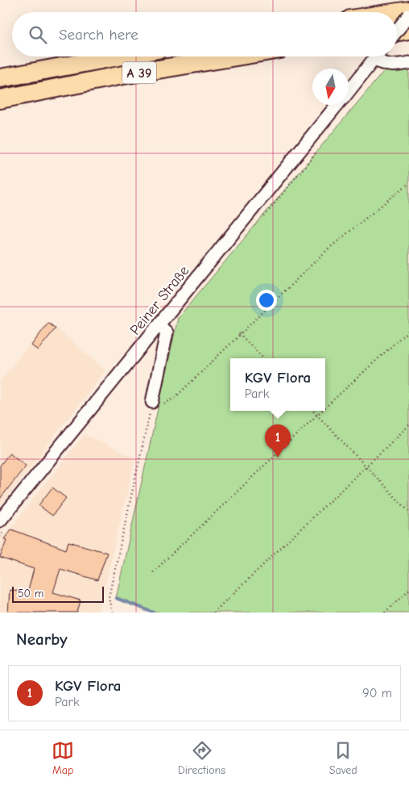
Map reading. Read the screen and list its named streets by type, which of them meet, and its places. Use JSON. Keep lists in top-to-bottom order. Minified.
{"streets":{"highway":["A 39"],"street":["Peiner Straße"]},"scale_bar":"50 m","north":"bottom","page":{"search":"Search here","popup":["KGV Flora","Park"],"pins":"1","scale":"50 m","heading":"Nearby","list":[{"mark":"1","name":"KGV Flora","note":"Park","value":"90 m"}],"nav":["Map","Directions","Saved"]}}
